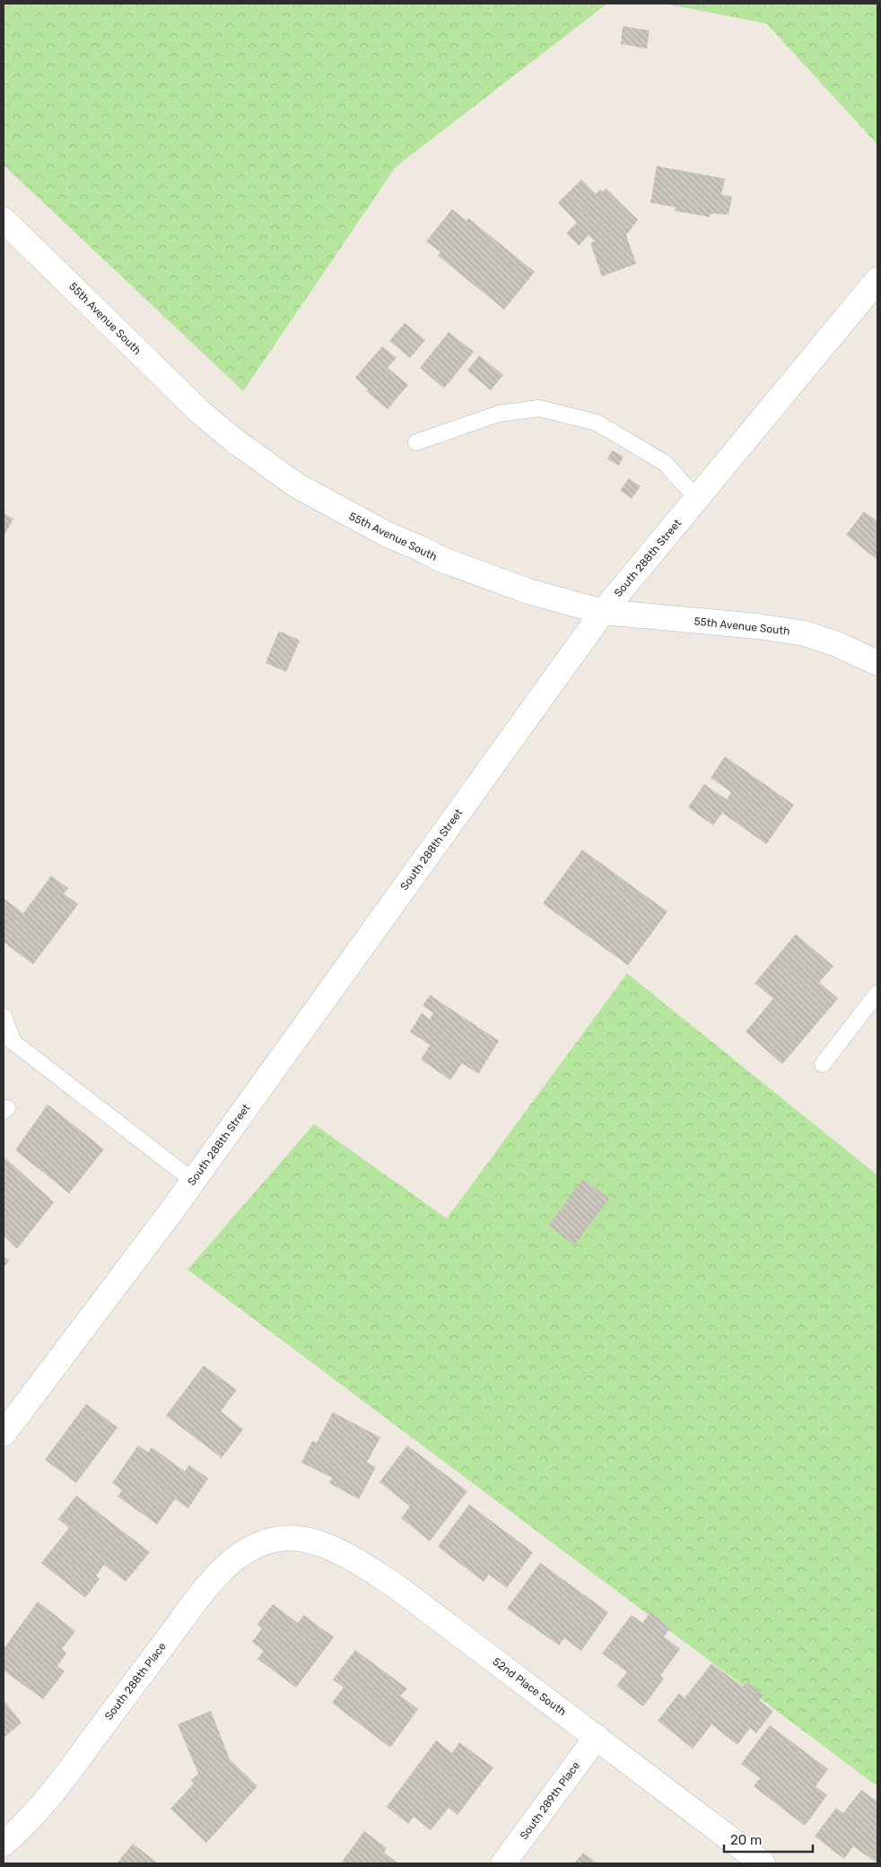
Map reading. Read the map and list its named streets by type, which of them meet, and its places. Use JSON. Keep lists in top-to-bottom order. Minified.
{"streets":{"street":["55th Avenue South","South 288th Street","South 288th Place","52nd Place South","South 289th Place"]},"crossings":[["55th Avenue South","South 288th Street"],["South 288th Place","52nd Place South"],["52nd Place South","South 289th Place"]],"scale_bar":"20 m"}
